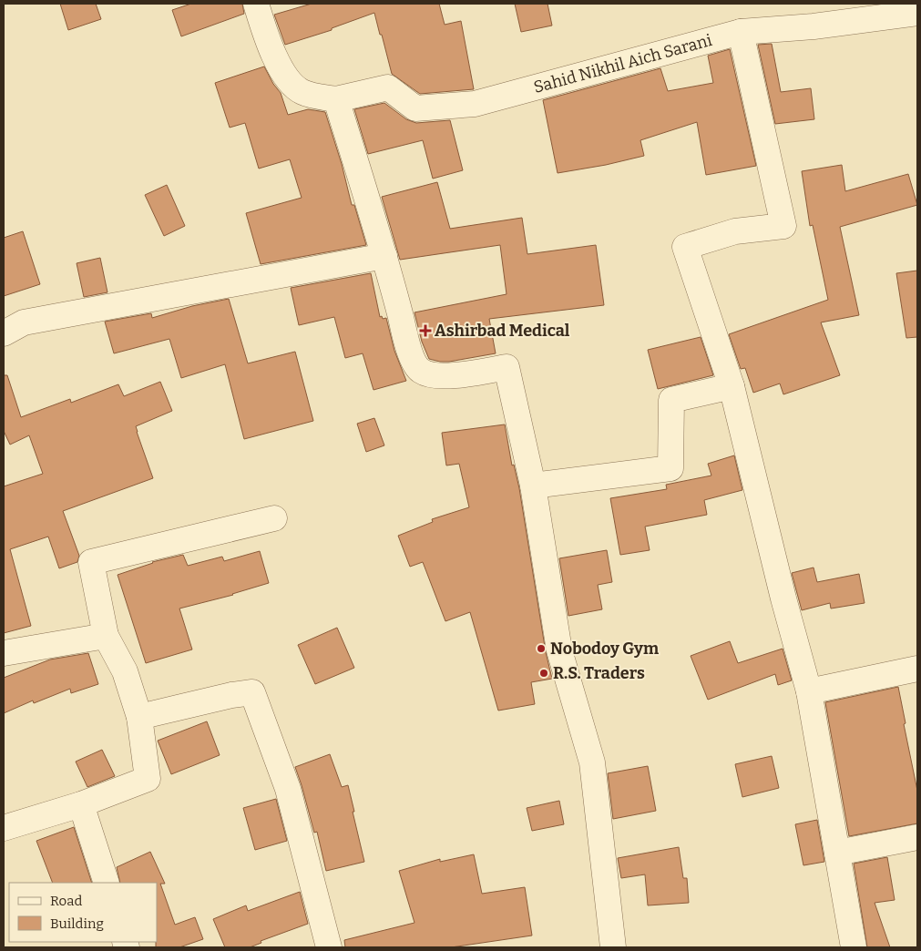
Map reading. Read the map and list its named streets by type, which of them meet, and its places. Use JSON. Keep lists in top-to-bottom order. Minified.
{"streets":{"street":["Sahid Nikhil Aich Sarani"]},"places":{"health":["Ashirbad Medical"],"other":["Nobodoy Gym","R.S. Traders"]},"legend":["Road","Building"]}
